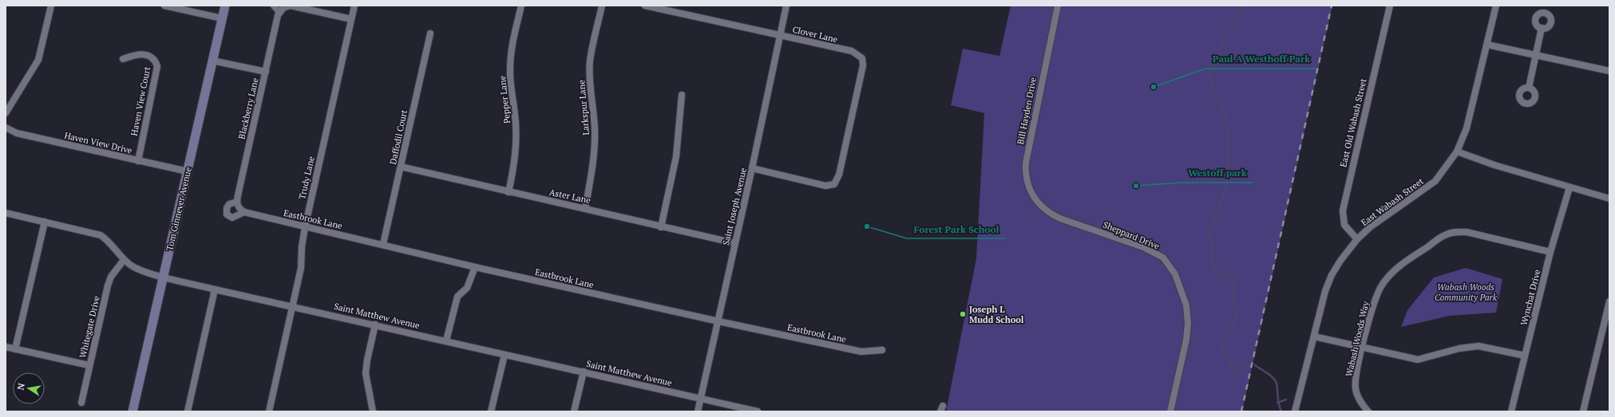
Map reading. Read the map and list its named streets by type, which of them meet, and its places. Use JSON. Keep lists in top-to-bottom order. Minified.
{"streets":{"main road":["Tom Ginnever Avenue"],"street":["Clover Lane","Pepper Lane","Haven View Court","Larkspur Lane","Blackberry Lane","Bill Hayden Drive","East Old Wabash Street","Daffodil Court","Haven View Drive","Trudy Lane","Aster Lane","East Wabash Street","Saint Joseph Avenue","Eastbrook Lane","Sheppard Drive","Wynchat Drive","Saint Matthew Avenue","Whitegate Drive","Wabash Woods Way"]},"crossings":[["Clover Lane","Saint Joseph Avenue"],["Pepper Lane","Aster Lane"],["Haven View Court","Haven View Drive"],["Larkspur Lane","Aster Lane"],["Blackberry Lane","Eastbrook Lane"],["Bill Hayden Drive","Sheppard Drive"],["East Old Wabash Street","East Wabash Street"],["Daffodil Court","Aster Lane"],["Daffodil Court","Eastbrook Lane"],["Haven View Drive","Tom Ginnever Avenue"],["Trudy Lane","Eastbrook Lane"],["Trudy Lane","Saint Matthew Avenue"],["Aster Lane","Saint Joseph Avenue"],["Saint Joseph Avenue","Eastbrook Lane"],["Saint Joseph Avenue","Saint Matthew Avenue"],["Tom Ginnever Avenue","Saint Matthew Avenue"],["Wynchat Drive","Wabash Woods Way"],["Saint Matthew Avenue","Whitegate Drive"]],"parks":["Wabash Woods Community Park"],"places":["Paul A Westhoff Park","Westoff park","Forest Park School","Joseph L Mudd School"],"north":"left"}
